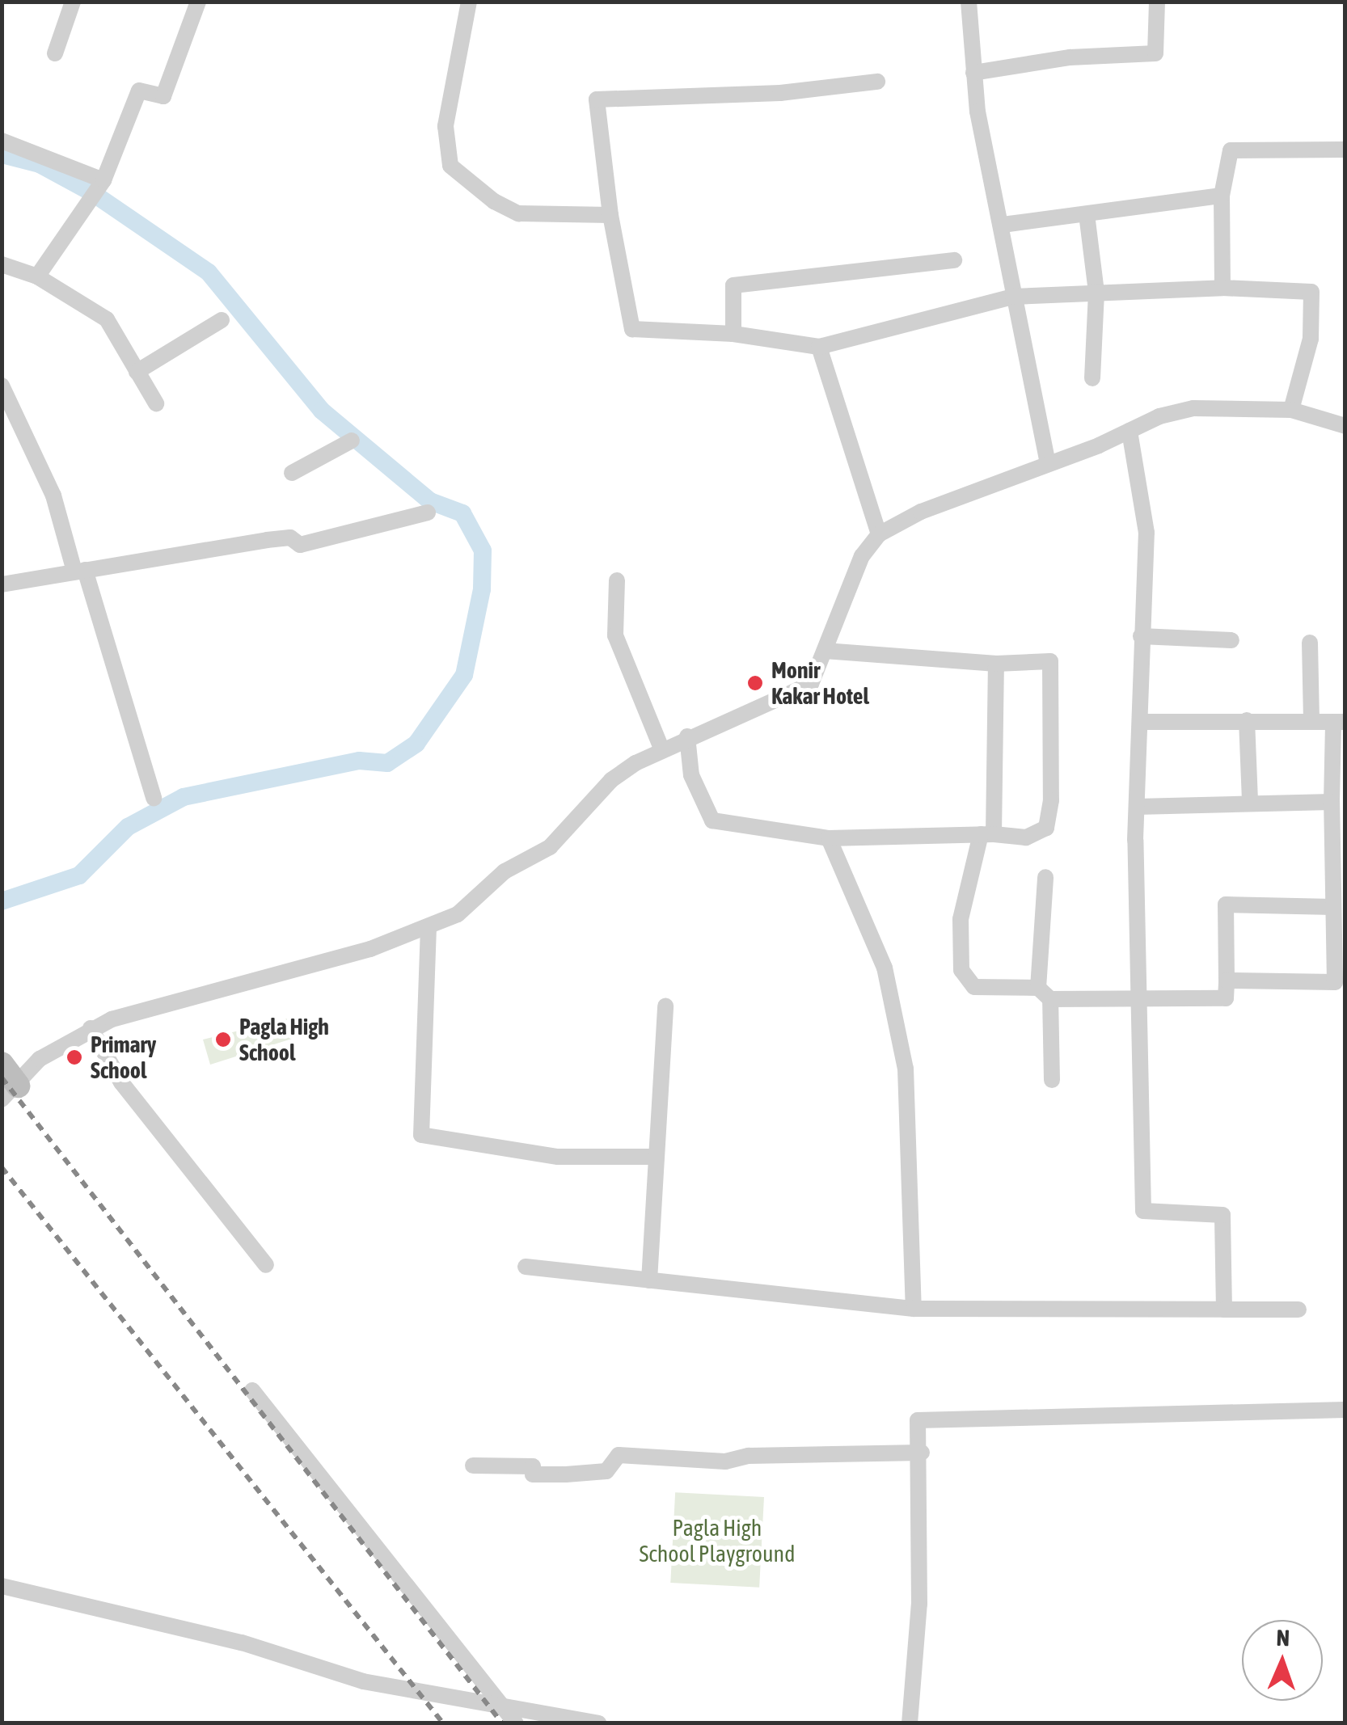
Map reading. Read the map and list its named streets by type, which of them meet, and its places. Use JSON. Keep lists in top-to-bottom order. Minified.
{"parks":["Pagla High School Playground"],"places":["Monir Kakar Hotel","Pagla High School","Primary School"],"north":"top"}
